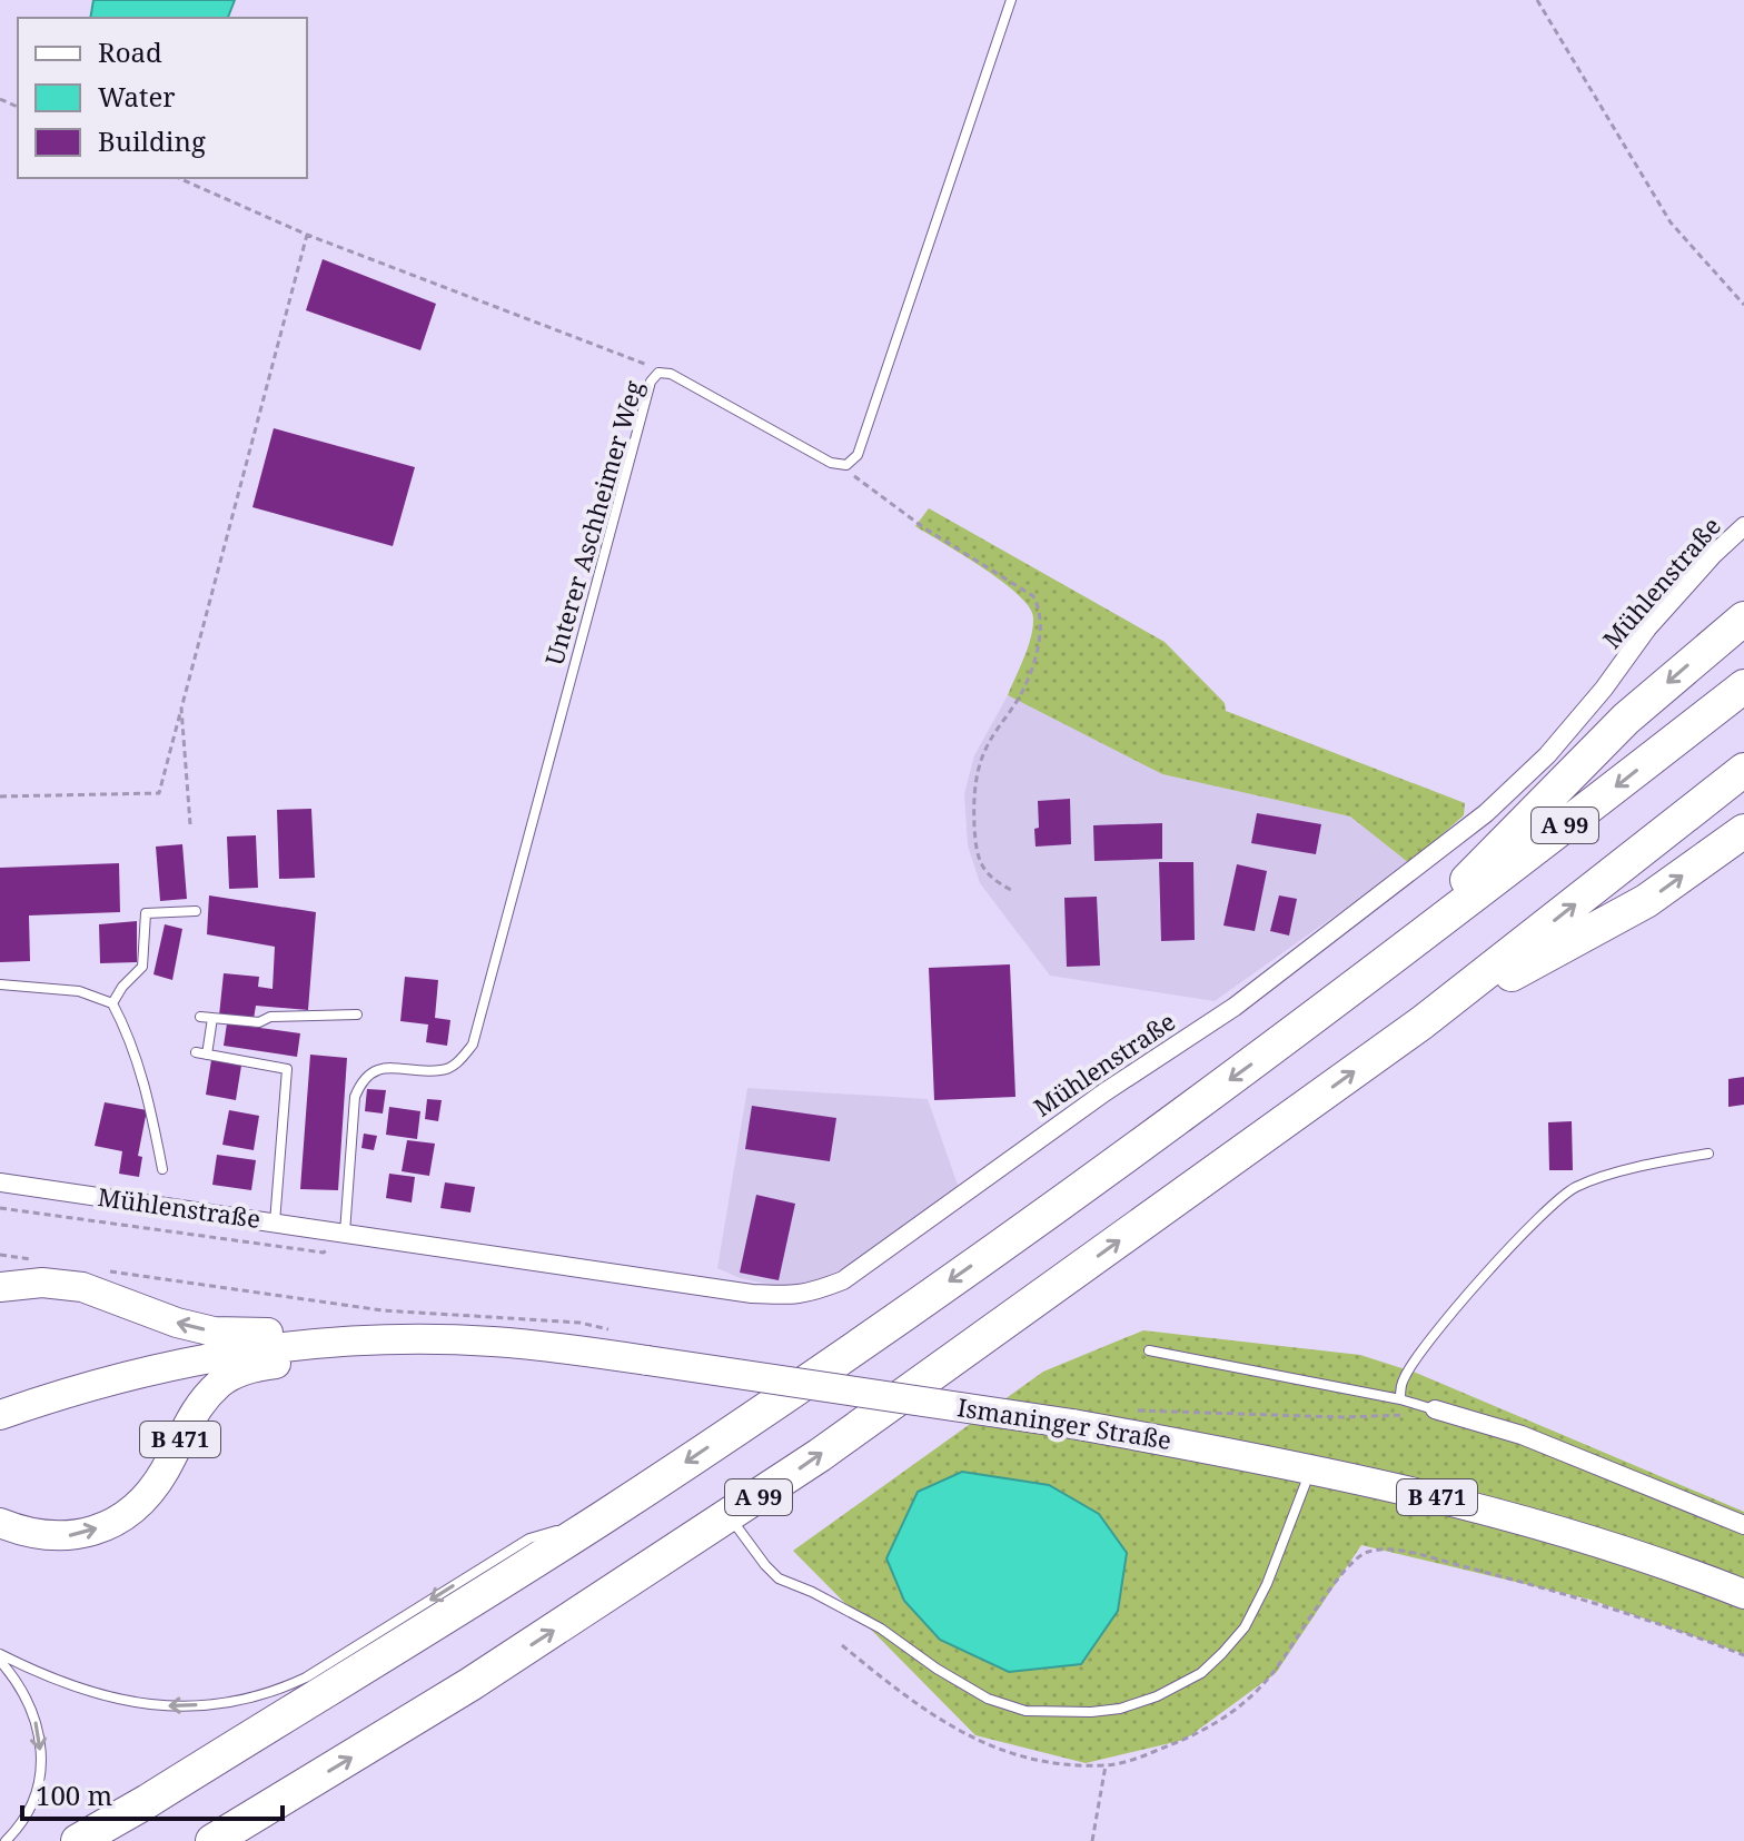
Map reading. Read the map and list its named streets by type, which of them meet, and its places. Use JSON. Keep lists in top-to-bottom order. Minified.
{"streets":{"highway":["A 99"],"main road":["Ismaninger Straße","B 471"],"street":["Mühlenstraße"],"lane":["Unterer Aschheimer Weg"]},"crossings":[["Unterer Aschheimer Weg","Mühlenstraße"],["Ismaninger Straße","B 471"]],"legend":["Road","Water","Building"],"scale_bar":"100 m"}
